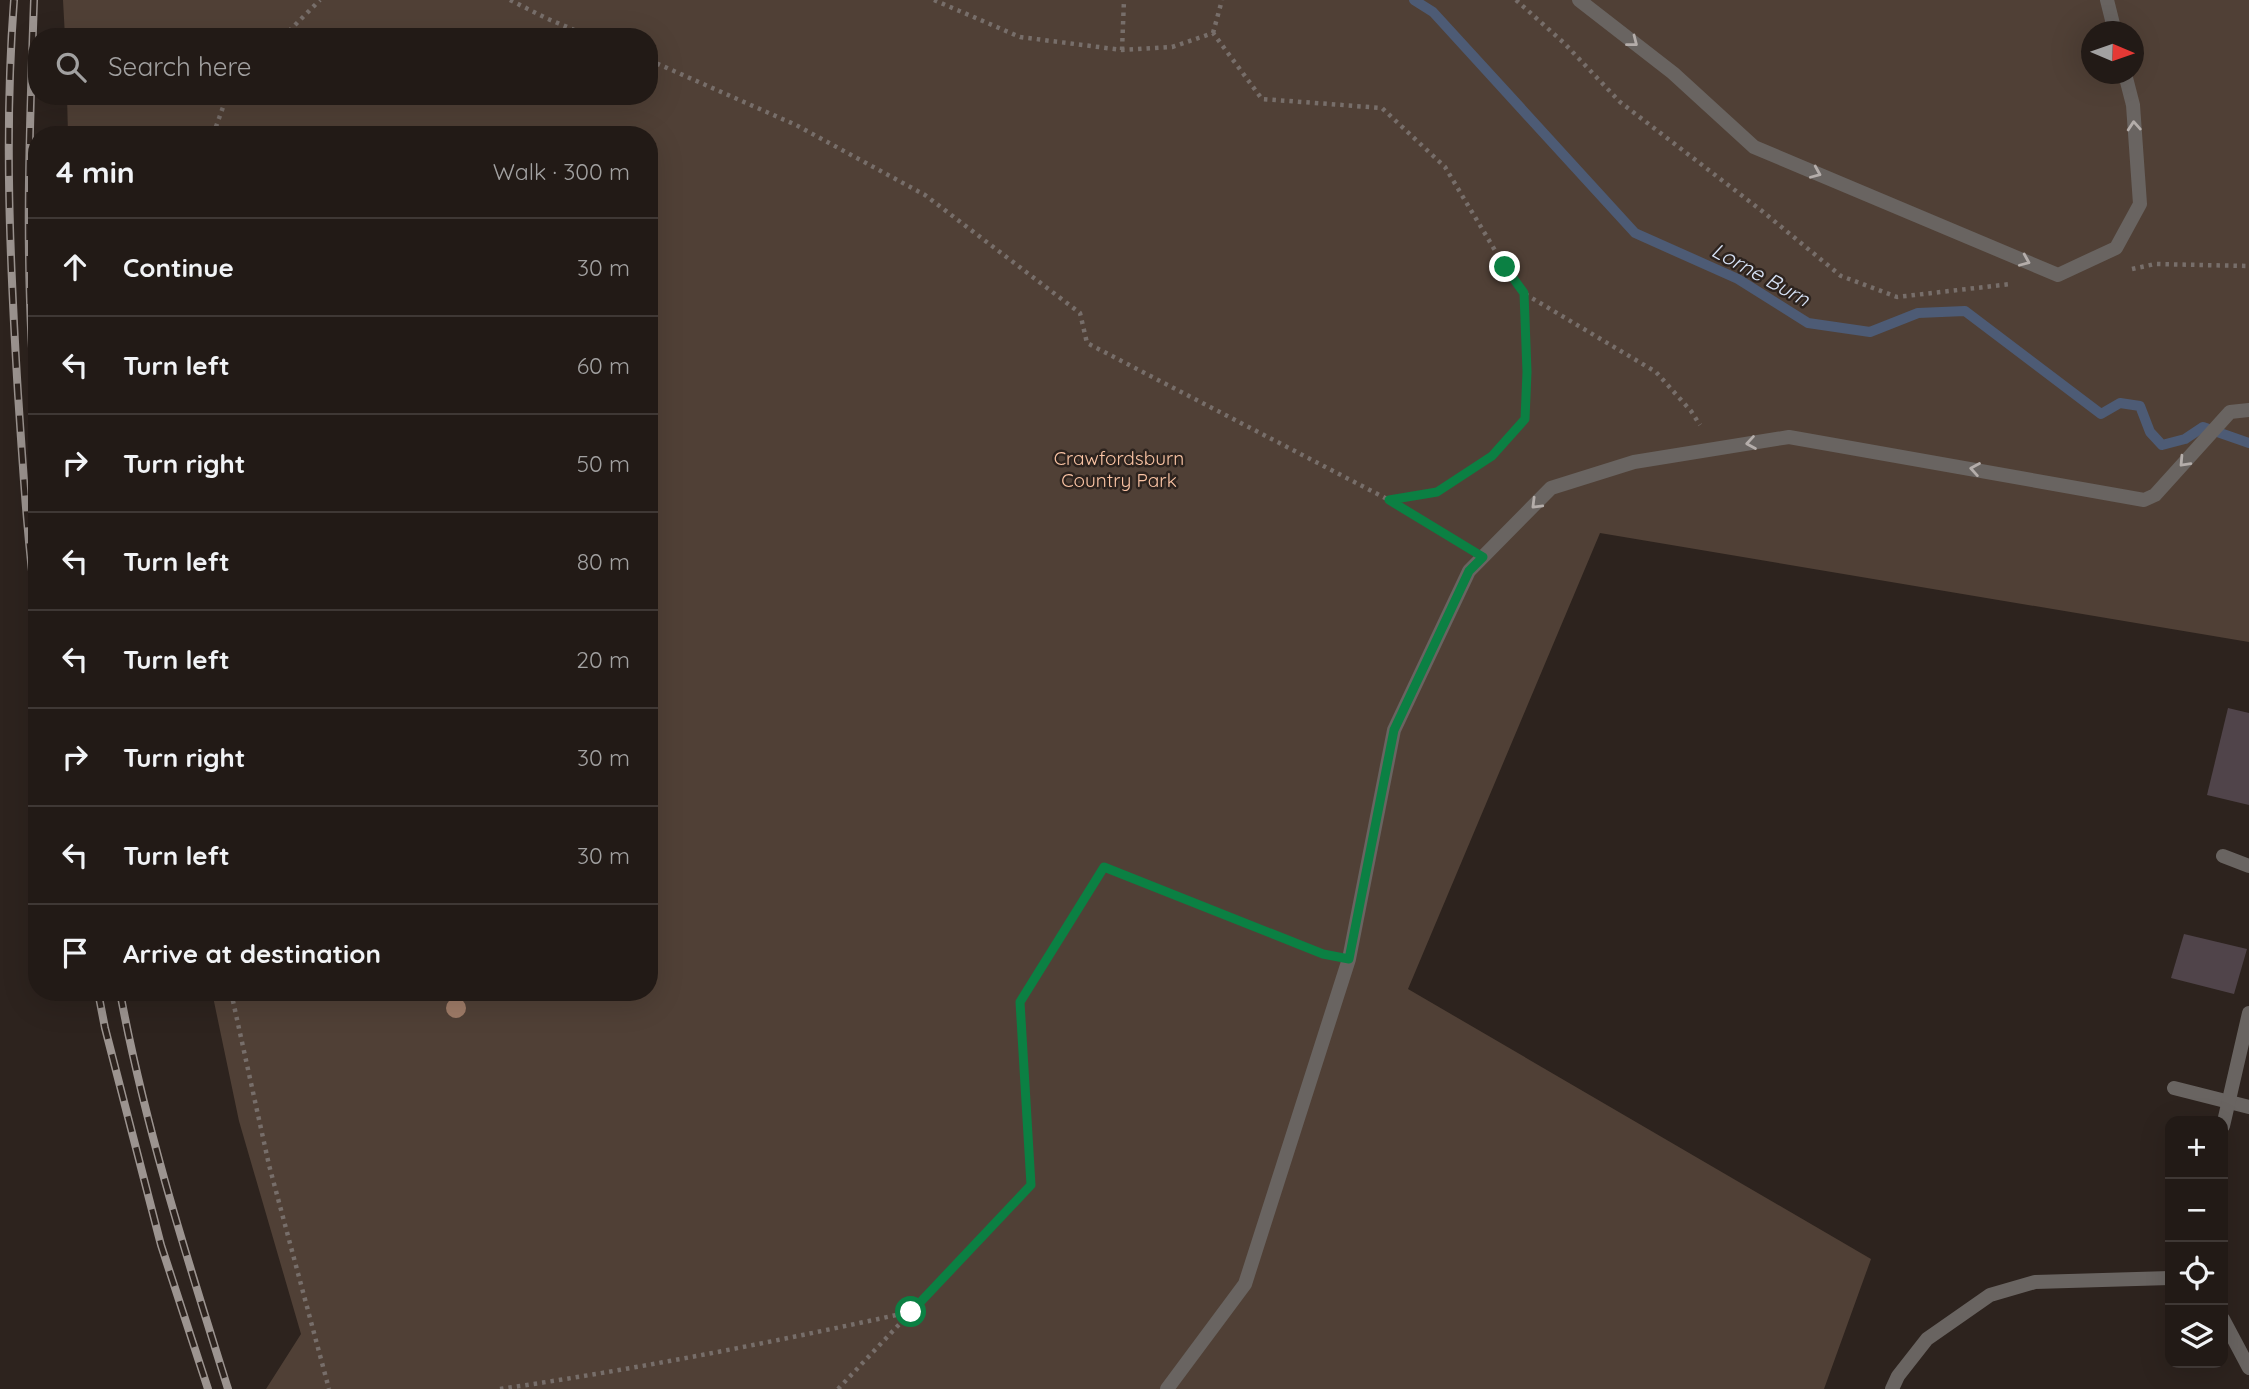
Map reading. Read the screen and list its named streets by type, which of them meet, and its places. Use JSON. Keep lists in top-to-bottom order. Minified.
{"water":["Lorne Burn"],"parks":["Crawfordsburn Country Park"],"north":"right","page":{"search":"Search here","heading":["4 min","Walk · 300 m"],"list":[["Continue","30 m"],["Turn left","60 m"],["Turn right","50 m"],["Turn left","80 m"],["Turn left","20 m"],["Turn right","30 m"],["Turn left","30 m"],"Arrive at destination"],"map_buttons":["+","−"]}}
